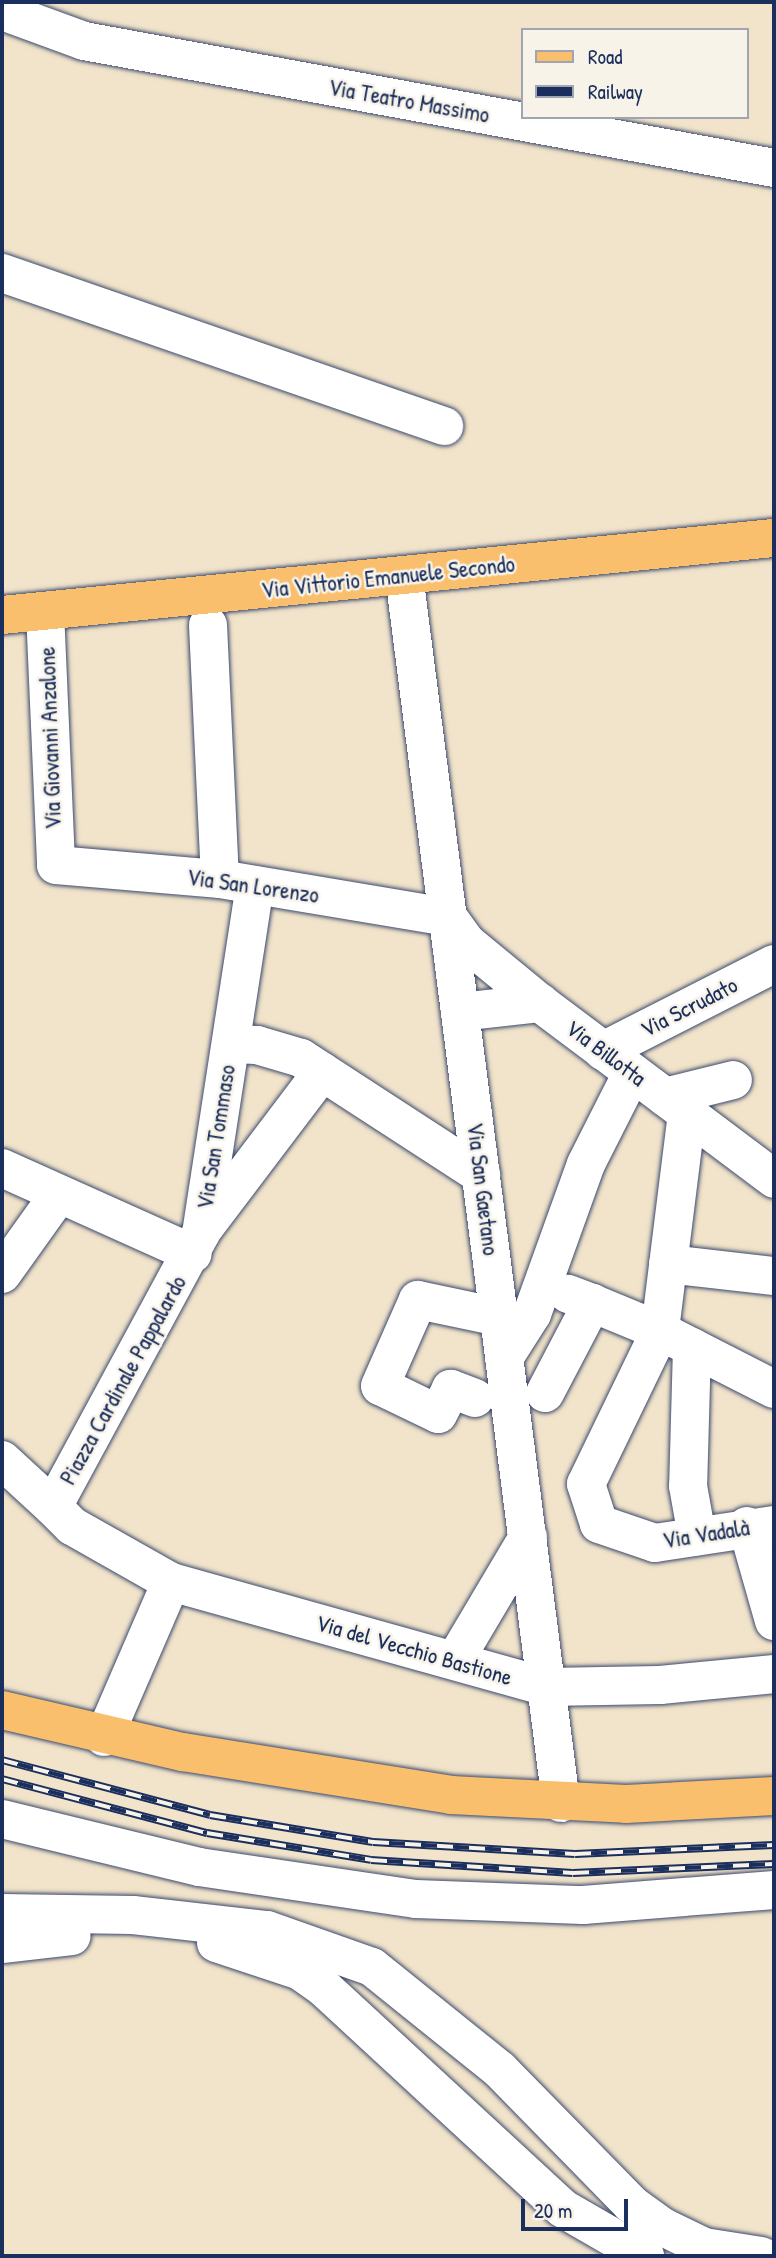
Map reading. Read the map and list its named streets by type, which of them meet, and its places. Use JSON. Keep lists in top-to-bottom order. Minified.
{"streets":{"main road":["Via Vittorio Emanuele Secondo"],"street":["Via Teatro Massimo","Via Giovanni Anzalone","Via San Lorenzo","Via Scrudato","Via Billotta","Via San Tommaso","Via San Gaetano","Piazza Cardinale Pappalardo","Via Vadalà","Via del Vecchio Bastione"]},"crossings":[["Via Vittorio Emanuele Secondo","Via Giovanni Anzalone"],["Via Vittorio Emanuele Secondo","Via San Gaetano"],["Via Giovanni Anzalone","Via San Lorenzo"],["Via San Lorenzo","Via Billotta"],["Via San Lorenzo","Via San Tommaso"],["Via San Lorenzo","Via San Gaetano"],["Via Scrudato","Via Billotta"],["Via Billotta","Via San Gaetano"],["Via San Tommaso","Piazza Cardinale Pappalardo"],["Via San Gaetano","Via del Vecchio Bastione"],["Piazza Cardinale Pappalardo","Via del Vecchio Bastione"]],"legend":["Road","Railway"],"scale_bar":"20 m"}
